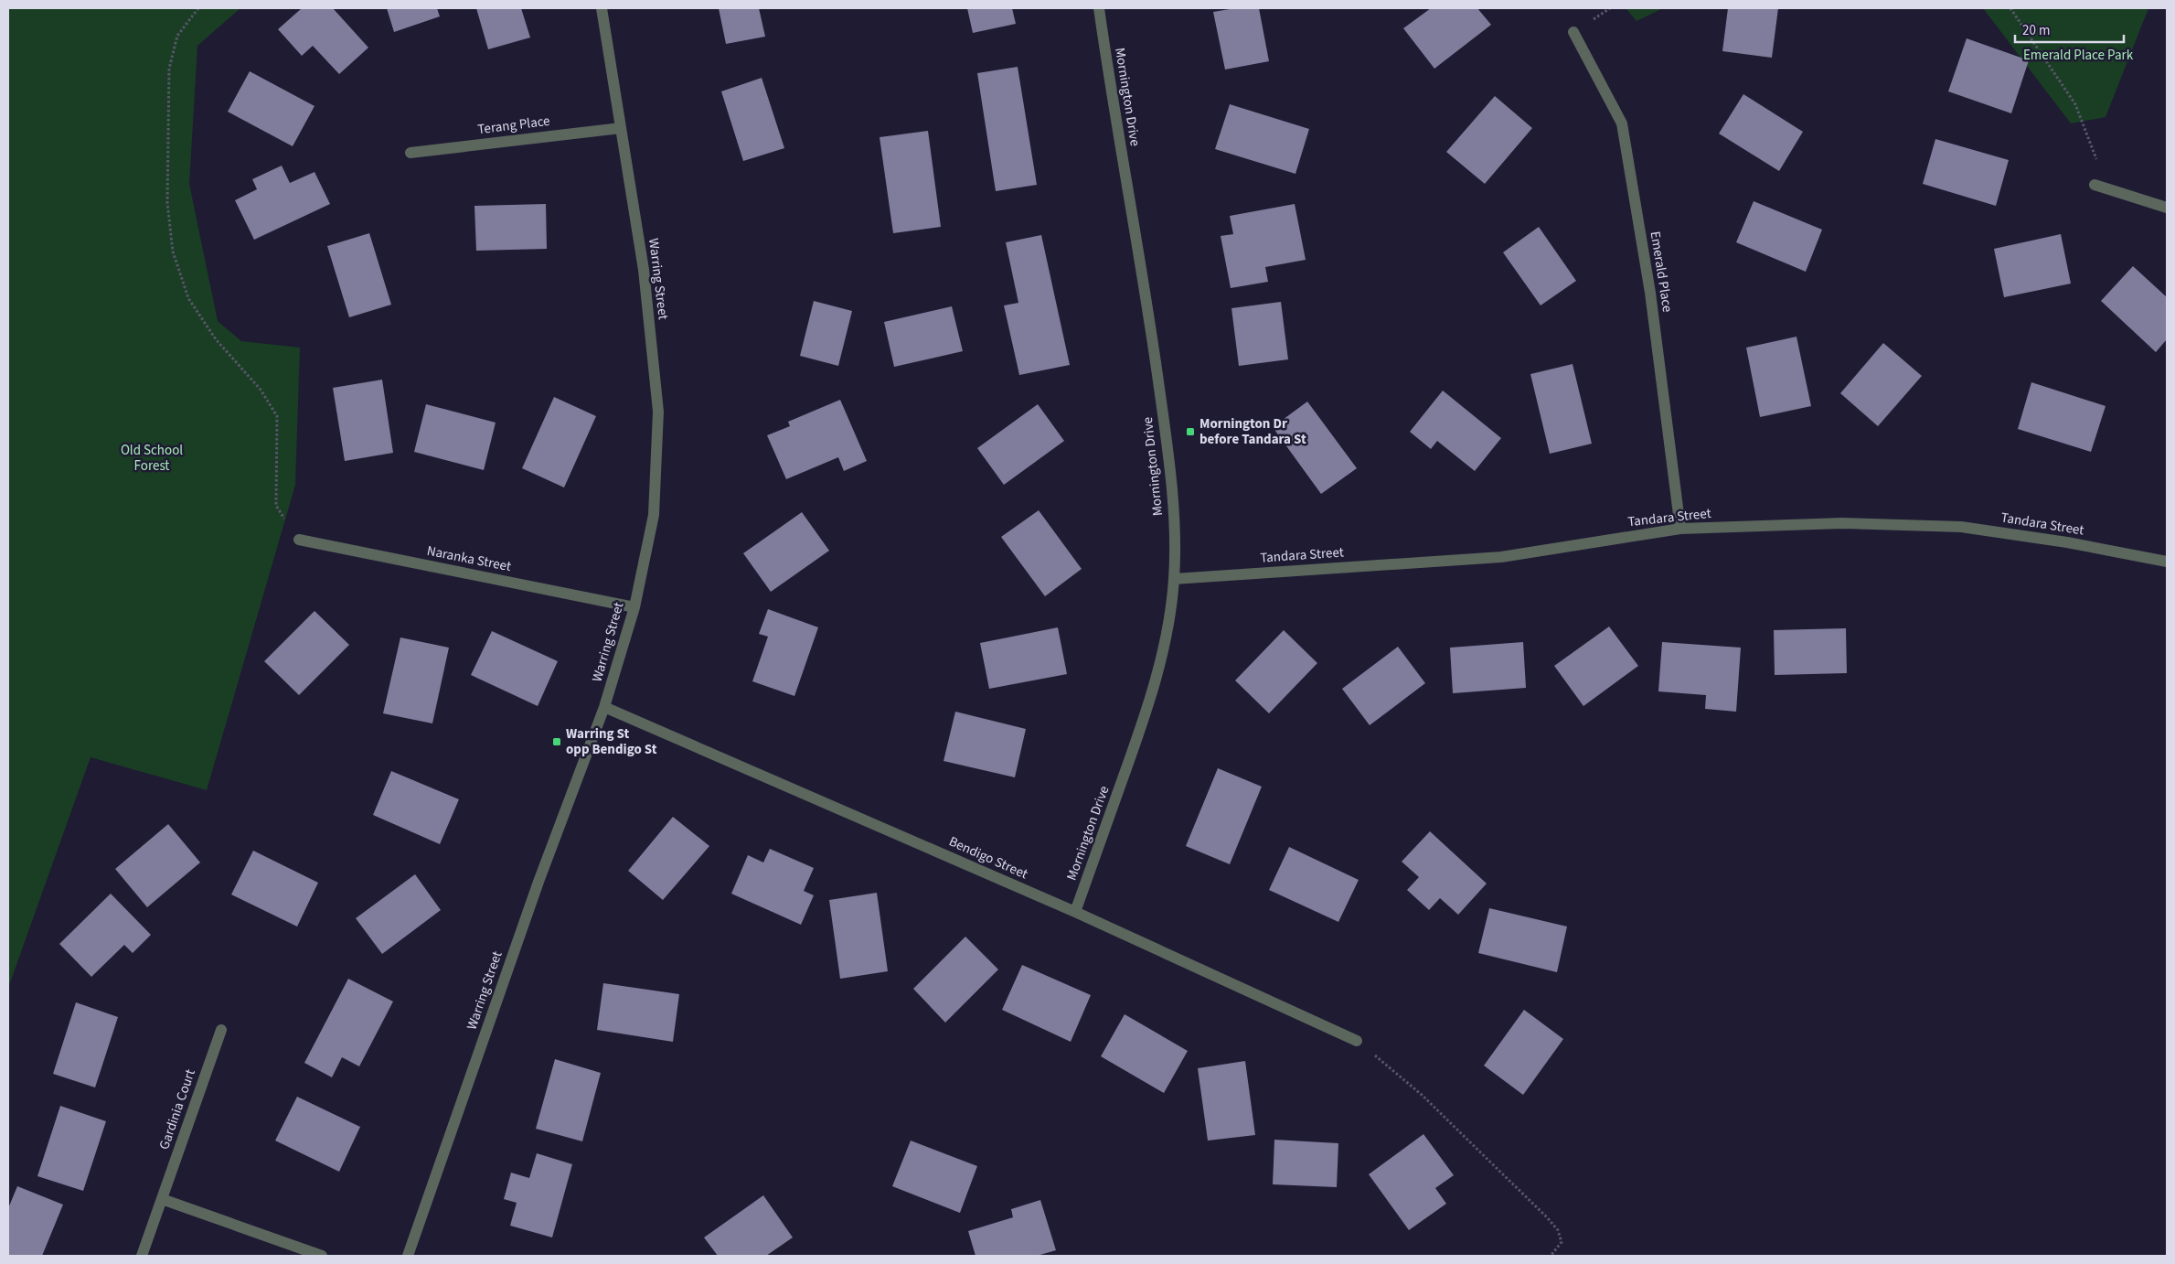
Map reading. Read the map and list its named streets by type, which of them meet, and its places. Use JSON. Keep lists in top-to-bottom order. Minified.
{"streets":{"street":["Mornington Drive","Terang Place","Emerald Place","Warring Street","Tandara Street","Naranka Street","Bendigo Street","Gardinia Court"]},"crossings":[["Mornington Drive","Tandara Street"],["Mornington Drive","Bendigo Street"],["Terang Place","Warring Street"],["Emerald Place","Tandara Street"],["Warring Street","Naranka Street"],["Warring Street","Bendigo Street"]],"parks":["Emerald Place Park","Old School Forest"],"places":{"transit":["Mornington Dr before Tandara St","Warring St opp Bendigo St"]},"scale_bar":"20 m"}
